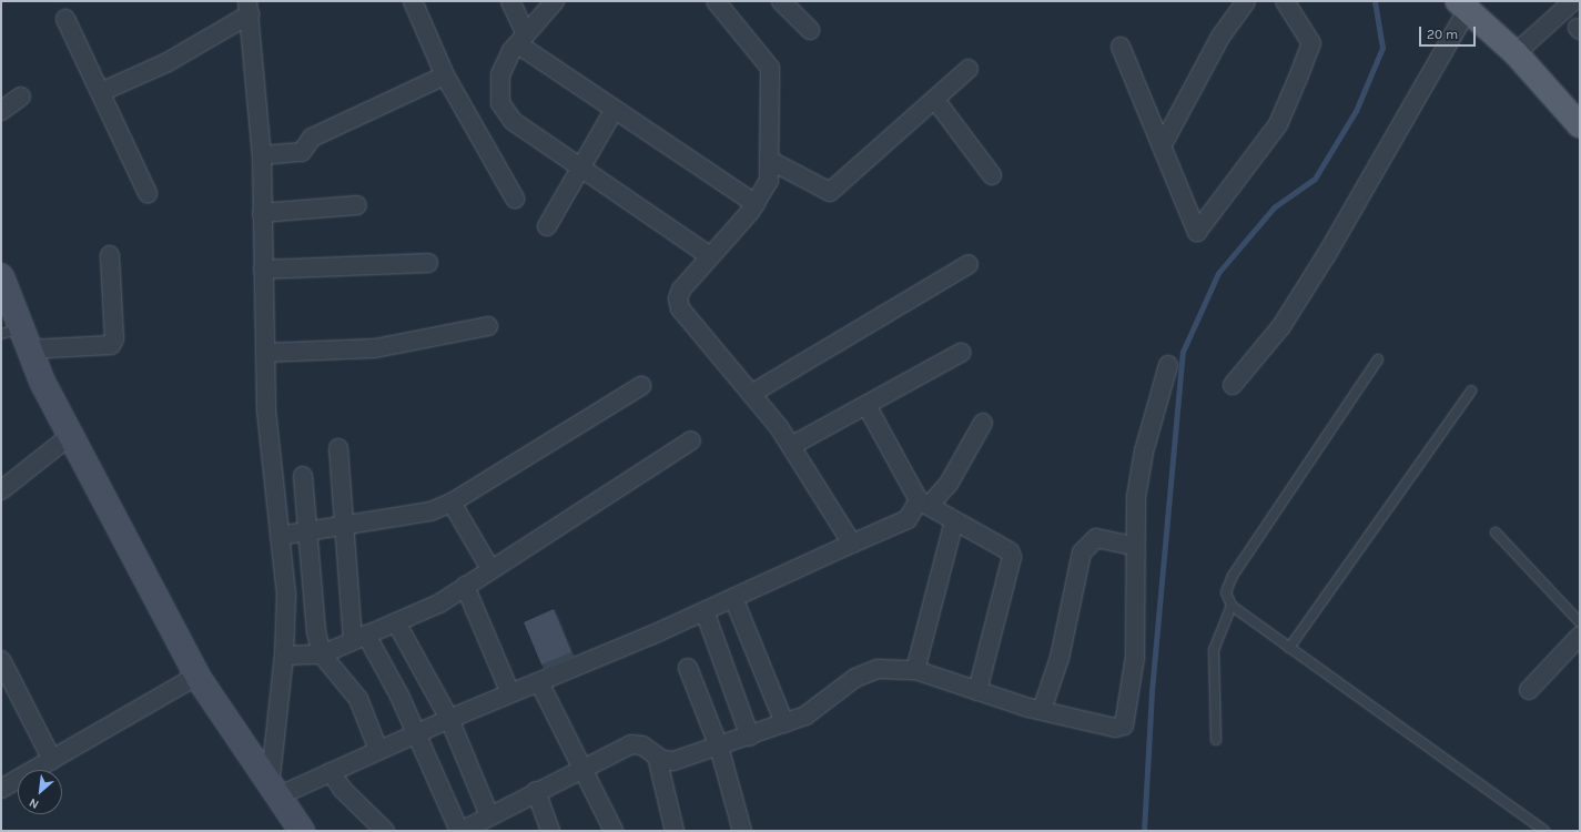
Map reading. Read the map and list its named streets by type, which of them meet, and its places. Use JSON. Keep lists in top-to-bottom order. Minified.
{"scale_bar":"20 m","north":"bottom left"}
